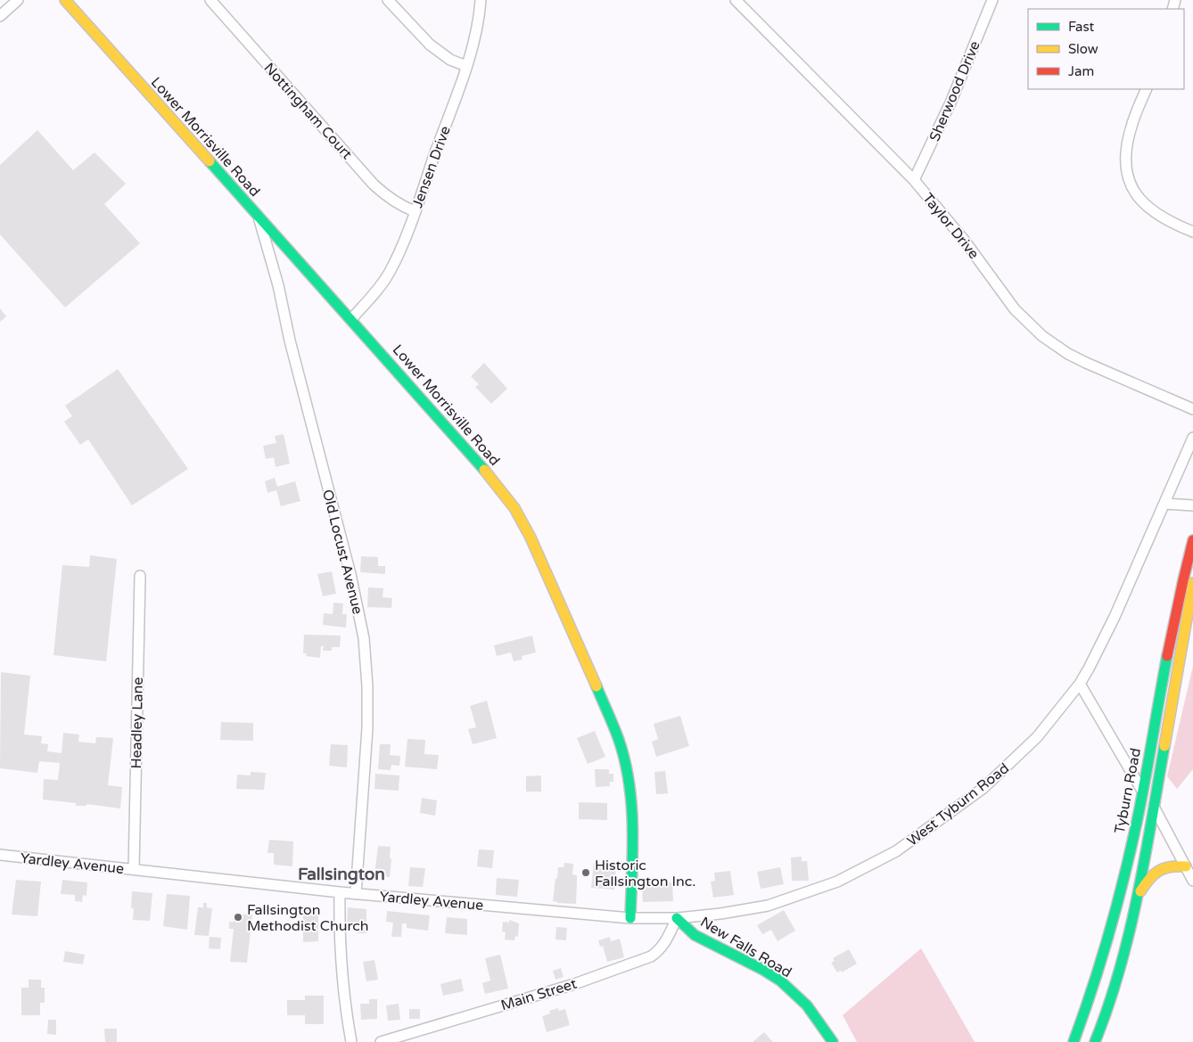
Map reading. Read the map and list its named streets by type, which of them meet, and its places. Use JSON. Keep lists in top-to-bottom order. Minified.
{"streets":{"street":["Sherwood Drive","Nottingham Court","Lower Morrisville Road","Jensen Drive","Taylor Drive","Old Locust Avenue","Headley Lane","Tyburn Road","West Tyburn Road","Yardley Avenue","New Falls Road","Main Street"]},"crossings":[["Sherwood Drive","Taylor Drive"],["Nottingham Court","Jensen Drive"],["Lower Morrisville Road","Jensen Drive"],["Lower Morrisville Road","Old Locust Avenue"],["Lower Morrisville Road","Yardley Avenue"],["Old Locust Avenue","Yardley Avenue"],["Headley Lane","Yardley Avenue"],["West Tyburn Road","Yardley Avenue"],["West Tyburn Road","New Falls Road"],["West Tyburn Road","Main Street"],["Yardley Avenue","New Falls Road"],["Yardley Avenue","Main Street"],["New Falls Road","Main Street"]],"districts":["Fallsington"],"places":["Historic Fallsington Inc.","Fallsington Methodist Church"],"legend":["Fast","Slow","Jam"]}
